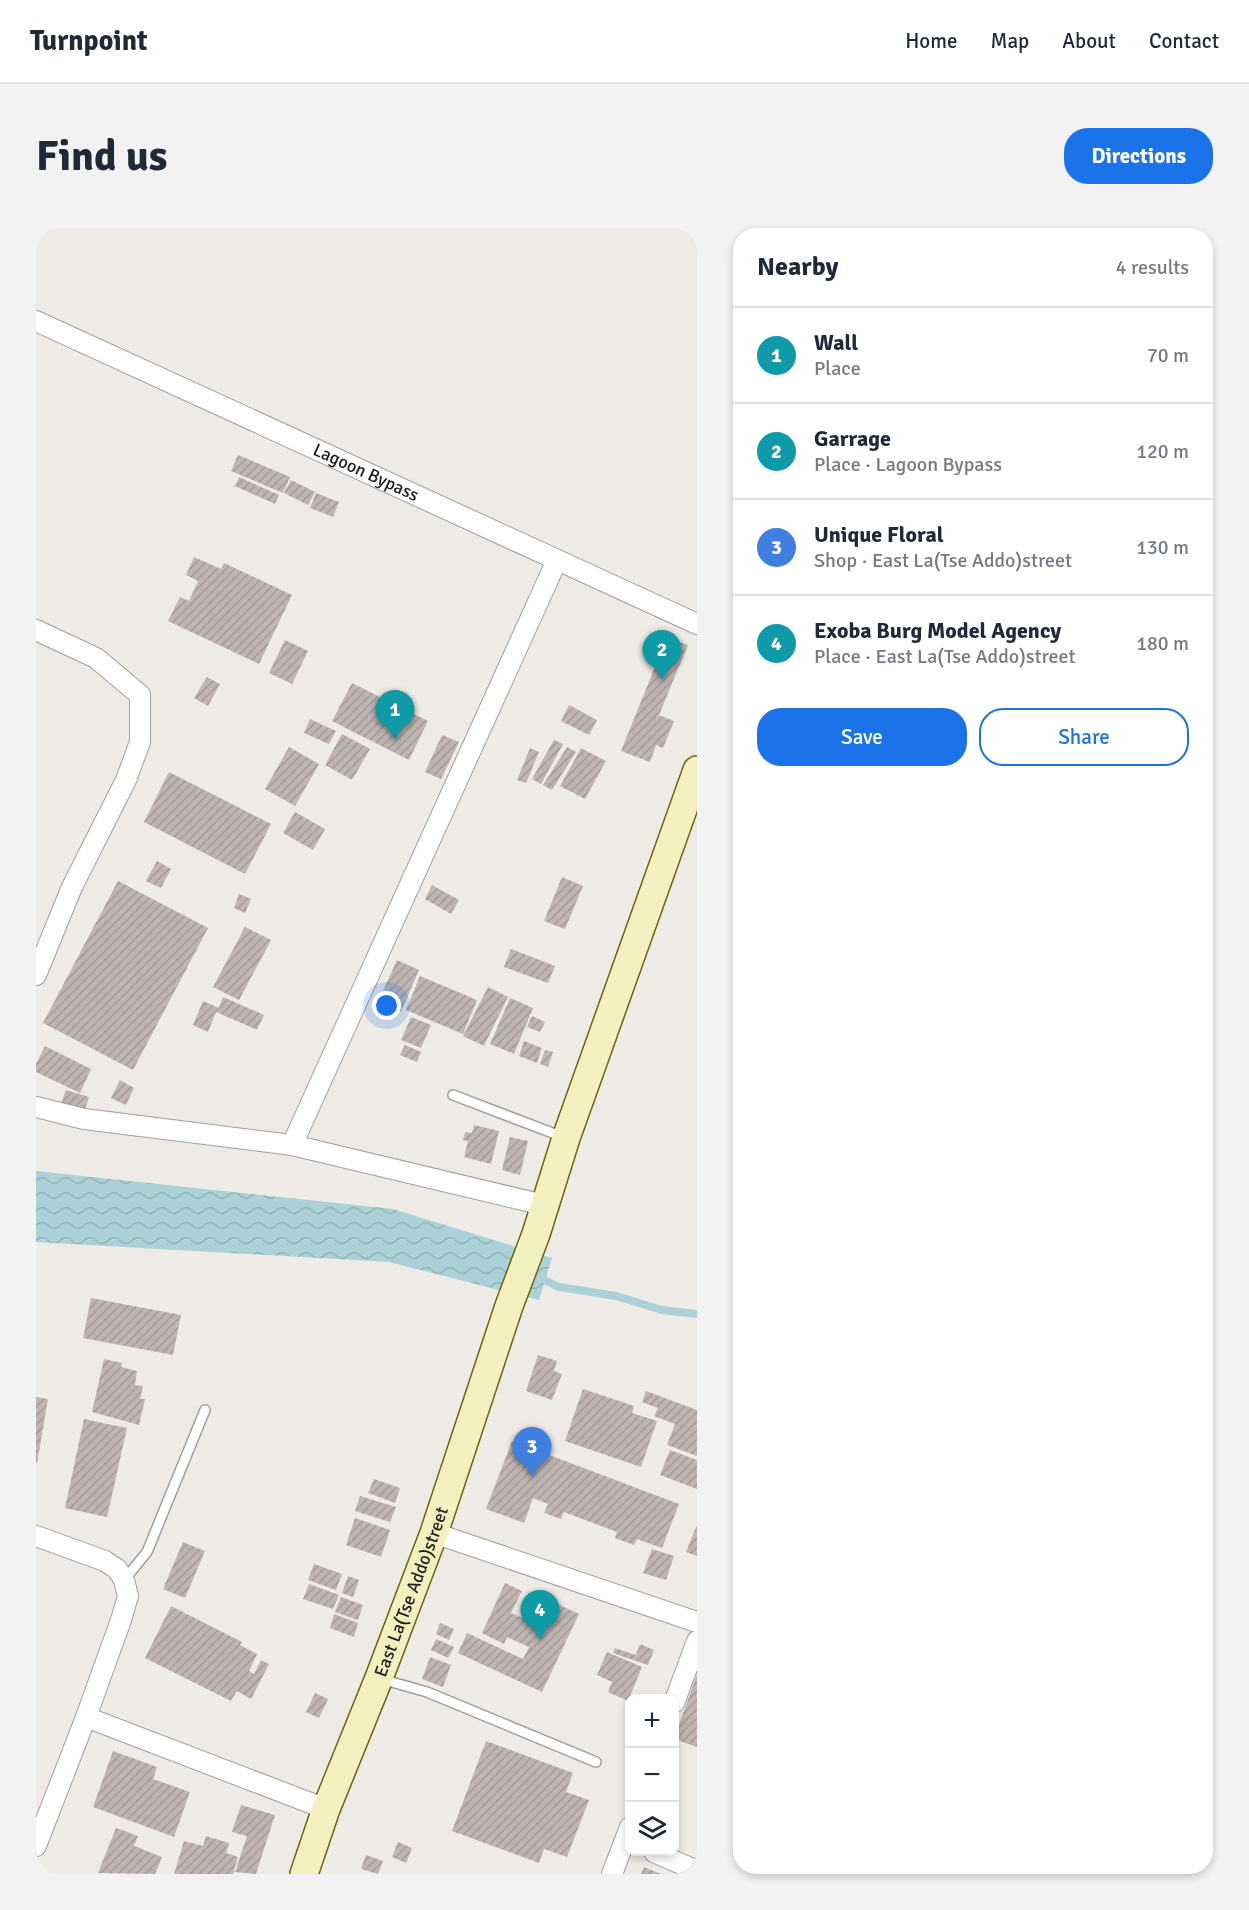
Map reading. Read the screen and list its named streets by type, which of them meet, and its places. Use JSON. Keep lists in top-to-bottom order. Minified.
{"streets":{"street":["Lagoon Bypass","East La(Tse Addo)street"]},"page":{"header":"Turnpoint","nav":["Home","Map","About","Contact"],"buttons":["Directions",["Save","Share"]],"title":"Find us","heading":["Nearby","4 results"],"list":[{"mark":"1","name":"Wall","note":"Place","value":"70 m"},{"mark":"2","name":"Garrage","note":"Place · Lagoon Bypass","value":"120 m"},{"mark":"3","name":"Unique Floral","note":"Shop · East La(Tse Addo)street","value":"130 m"},{"mark":"4","name":"Exoba Burg Model Agency","note":"Place · East La(Tse Addo)street","value":"180 m"}],"pins":["2","1","3","4"],"map_buttons":["+","−"]}}
